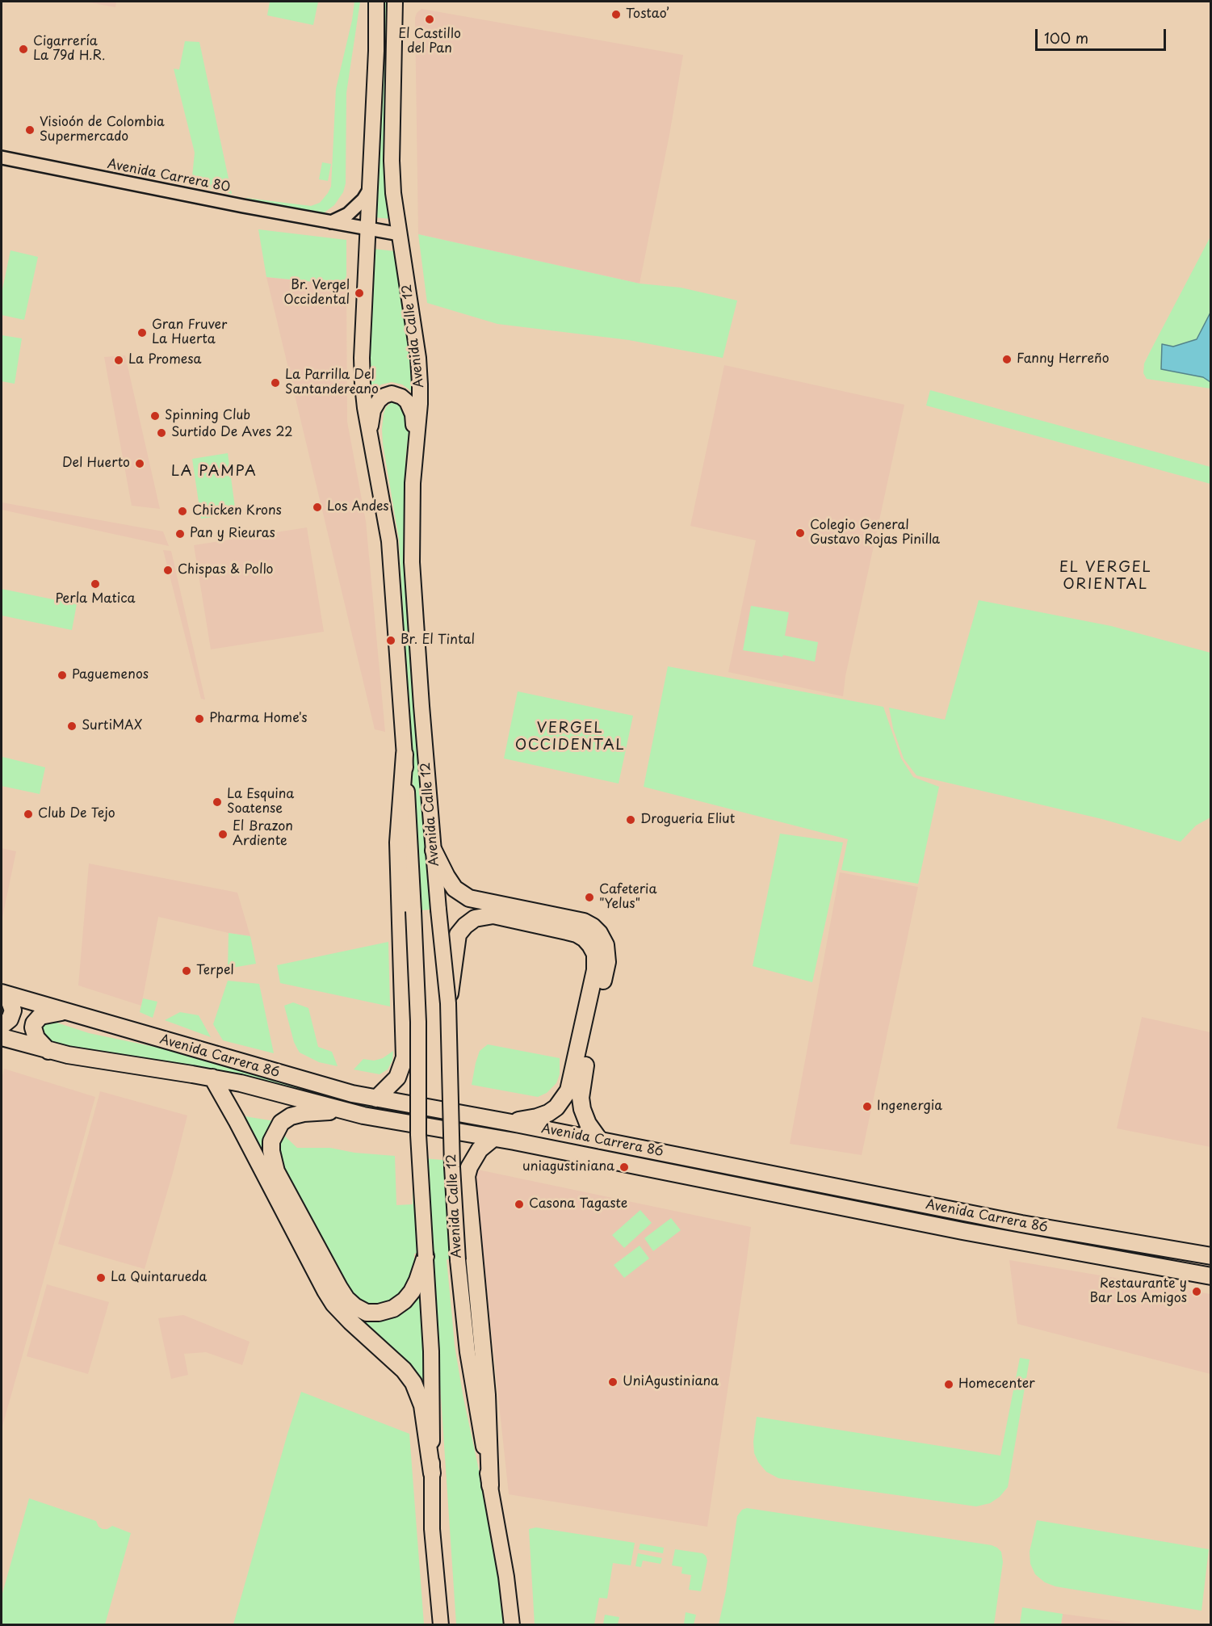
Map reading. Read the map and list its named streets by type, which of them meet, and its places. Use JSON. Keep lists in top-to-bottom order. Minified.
{"streets":{"main road":["Avenida Calle 12","Avenida Carrera 86"],"street":["Avenida Carrera 80"]},"crossings":[["Avenida Carrera 80","Avenida Calle 12"]],"districts":["LA PAMPA","EL VERGEL ORIENTAL","VERGEL OCCIDENTAL"],"places":["Tostao’","El Castillo del Pan","Cigarrería La 79d H.R.","Visioón de Colombia Supermercado","Br. Vergel Occidental","Gran Fruver La Huerta","Fanny Herreño","La Promesa","La Parrilla Del Santandereano","Spinning Club","Surtido De Aves 22","Del Huerto","Los Andes","Chicken Krons","Colegio General Gustavo Rojas Pinilla","Pan y Rieuras","Chispas & Pollo","Perla Matica","Br. El Tintal","Paguemenos","Pharma Home's","SurtiMAX","La Esquina Soatense","Club De Tejo","Drogueria Eliut","El Brazon Ardiente","Cafeteria \"Yelus\"","Terpel","Ingenergia","uniagustiniana","Casona Tagaste","La Quintarueda","Restaurante y Bar Los Amigos","UniAgustiniana","Homecenter"],"scale_bar":"100 m"}
